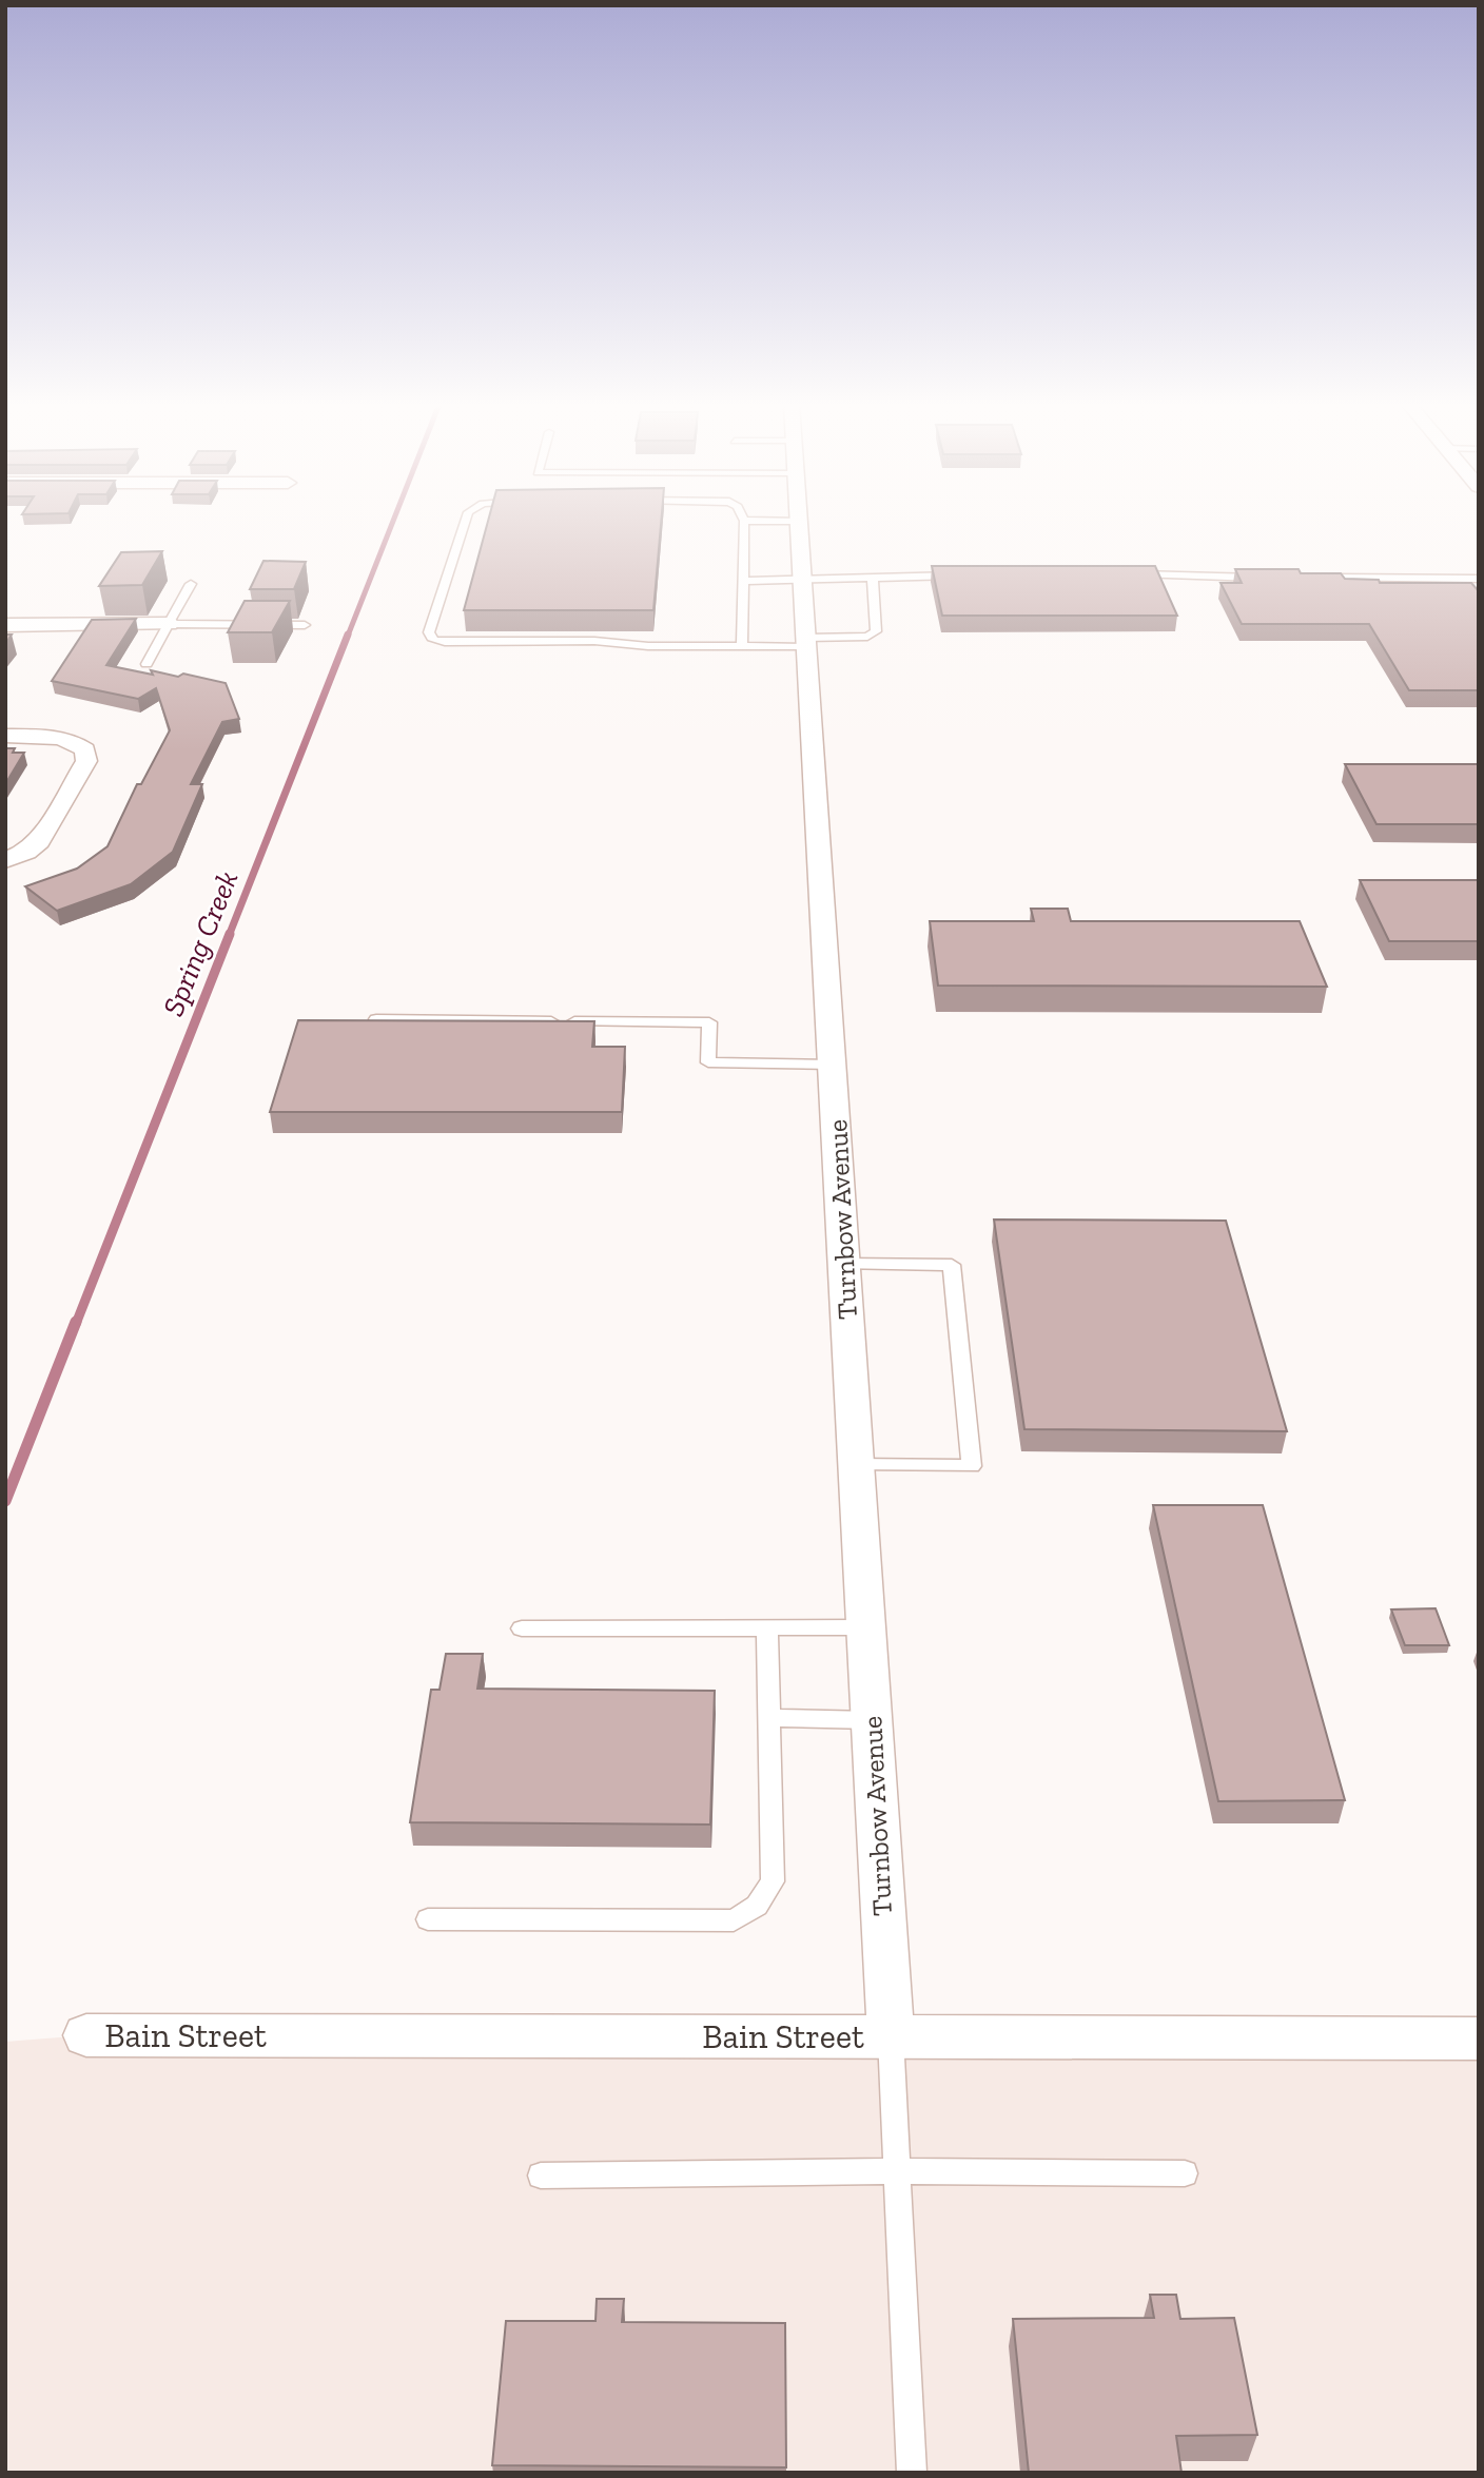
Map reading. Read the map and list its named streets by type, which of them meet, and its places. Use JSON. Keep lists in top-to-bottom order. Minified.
{"streets":{"street":["Turnbow Avenue","Bain Street"]},"crossings":[["Turnbow Avenue","Bain Street"]],"water":["Spring Creek"]}
